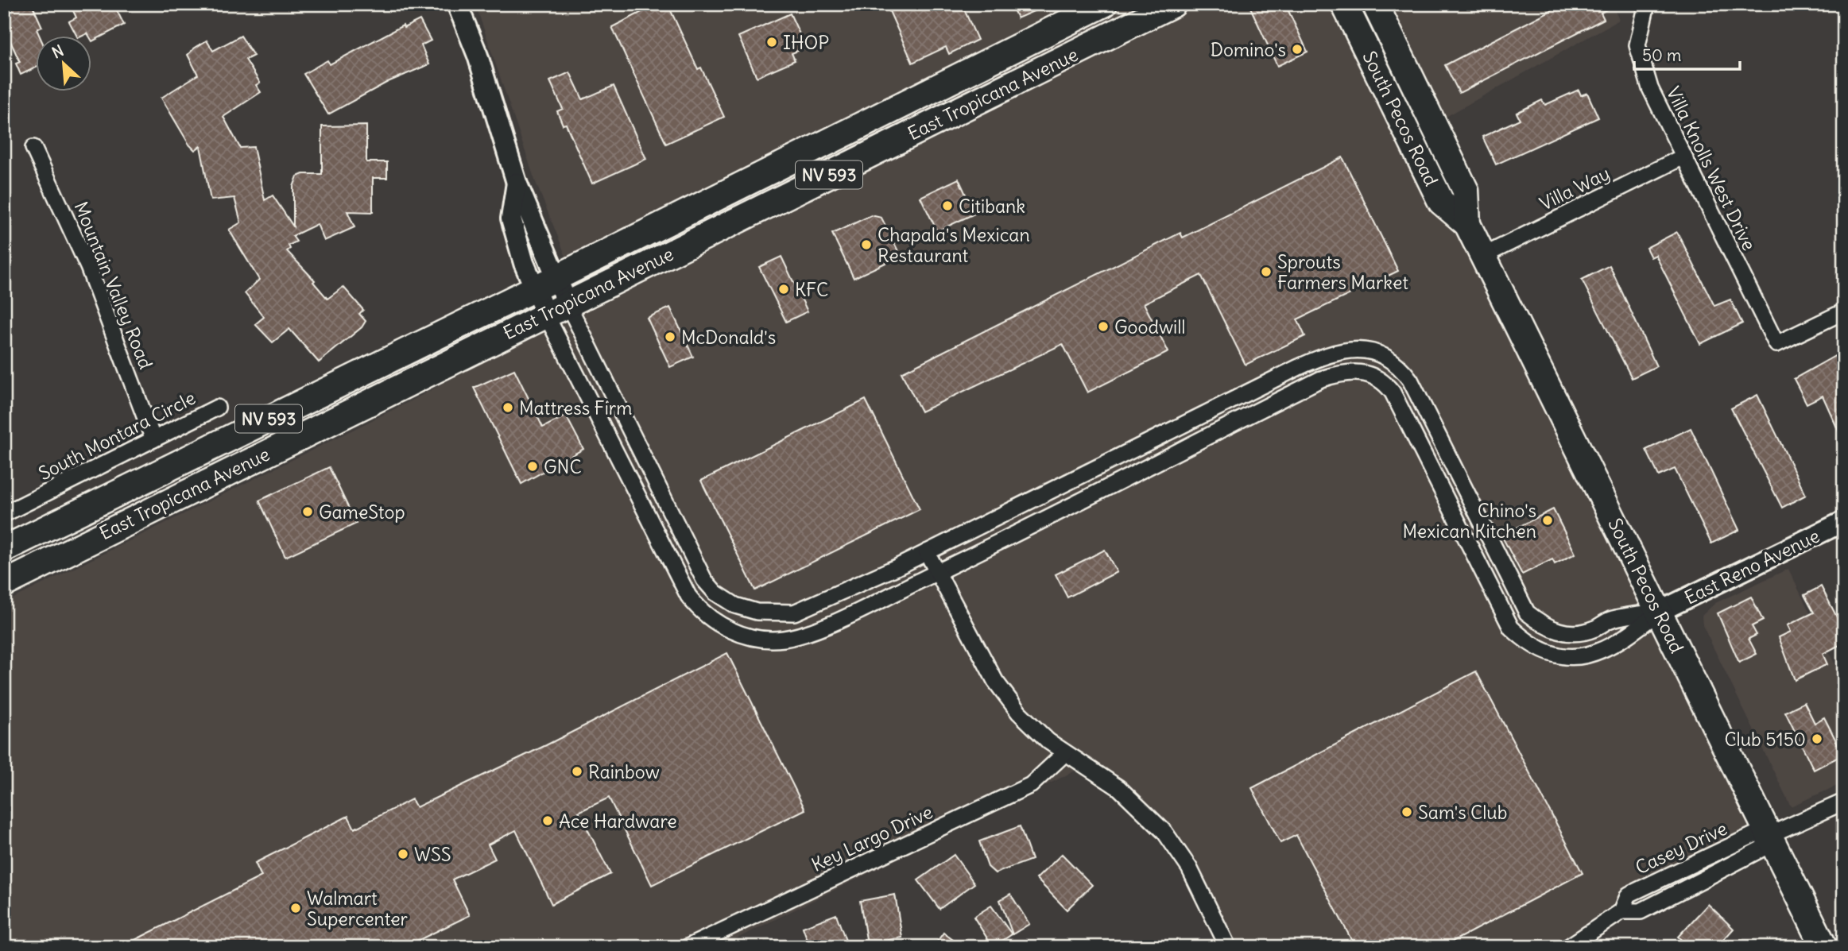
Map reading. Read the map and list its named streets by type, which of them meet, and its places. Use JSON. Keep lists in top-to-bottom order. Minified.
{"streets":{"main road":["East Tropicana Avenue","South Pecos Road","NV 593"],"street":["Villa Knolls West Drive","Villa Way","Mountain Valley Road","South Montara Circle","East Reno Avenue","Key Largo Drive","Casey Drive"]},"crossings":[["South Pecos Road","Villa Way"],["South Pecos Road","East Reno Avenue"],["South Pecos Road","Casey Drive"],["Villa Knolls West Drive","Villa Way"],["Mountain Valley Road","South Montara Circle"]],"places":["IHOP","Domino's","Citibank","Chapala's Mexican Restaurant","Sprouts Farmers Market","KFC","Goodwill","McDonald's","Mattress Firm","GNC","GameStop","Chino's Mexican Kitchen","Club 5150","Rainbow","Sam's Club","Ace Hardware","WSS","Walmart Supercenter"],"scale_bar":"50 m","north":"top left"}
